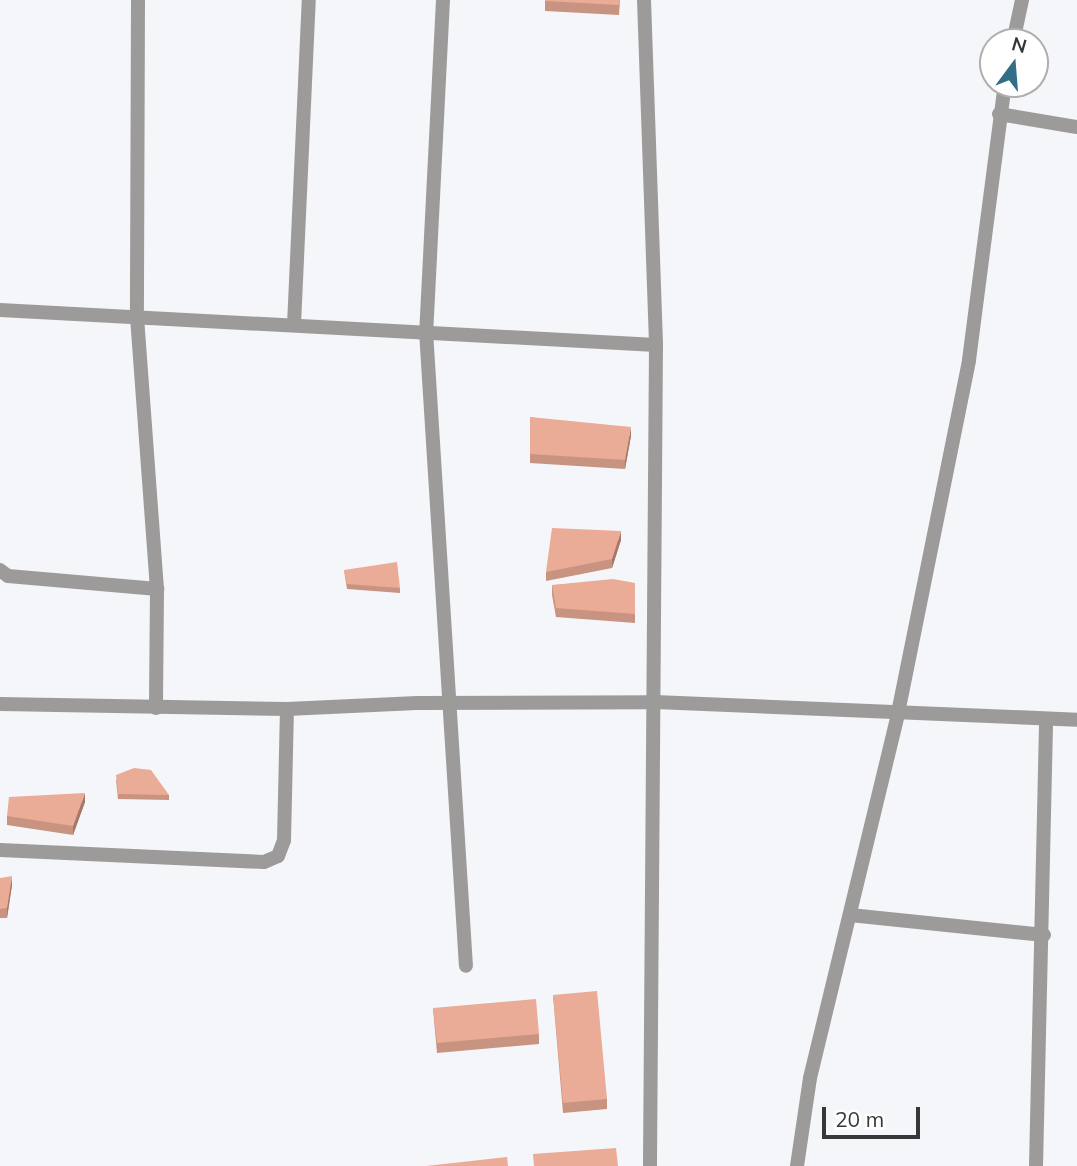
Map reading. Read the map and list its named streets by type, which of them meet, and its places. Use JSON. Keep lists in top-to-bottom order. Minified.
{"scale_bar":"20 m","north":"top"}
